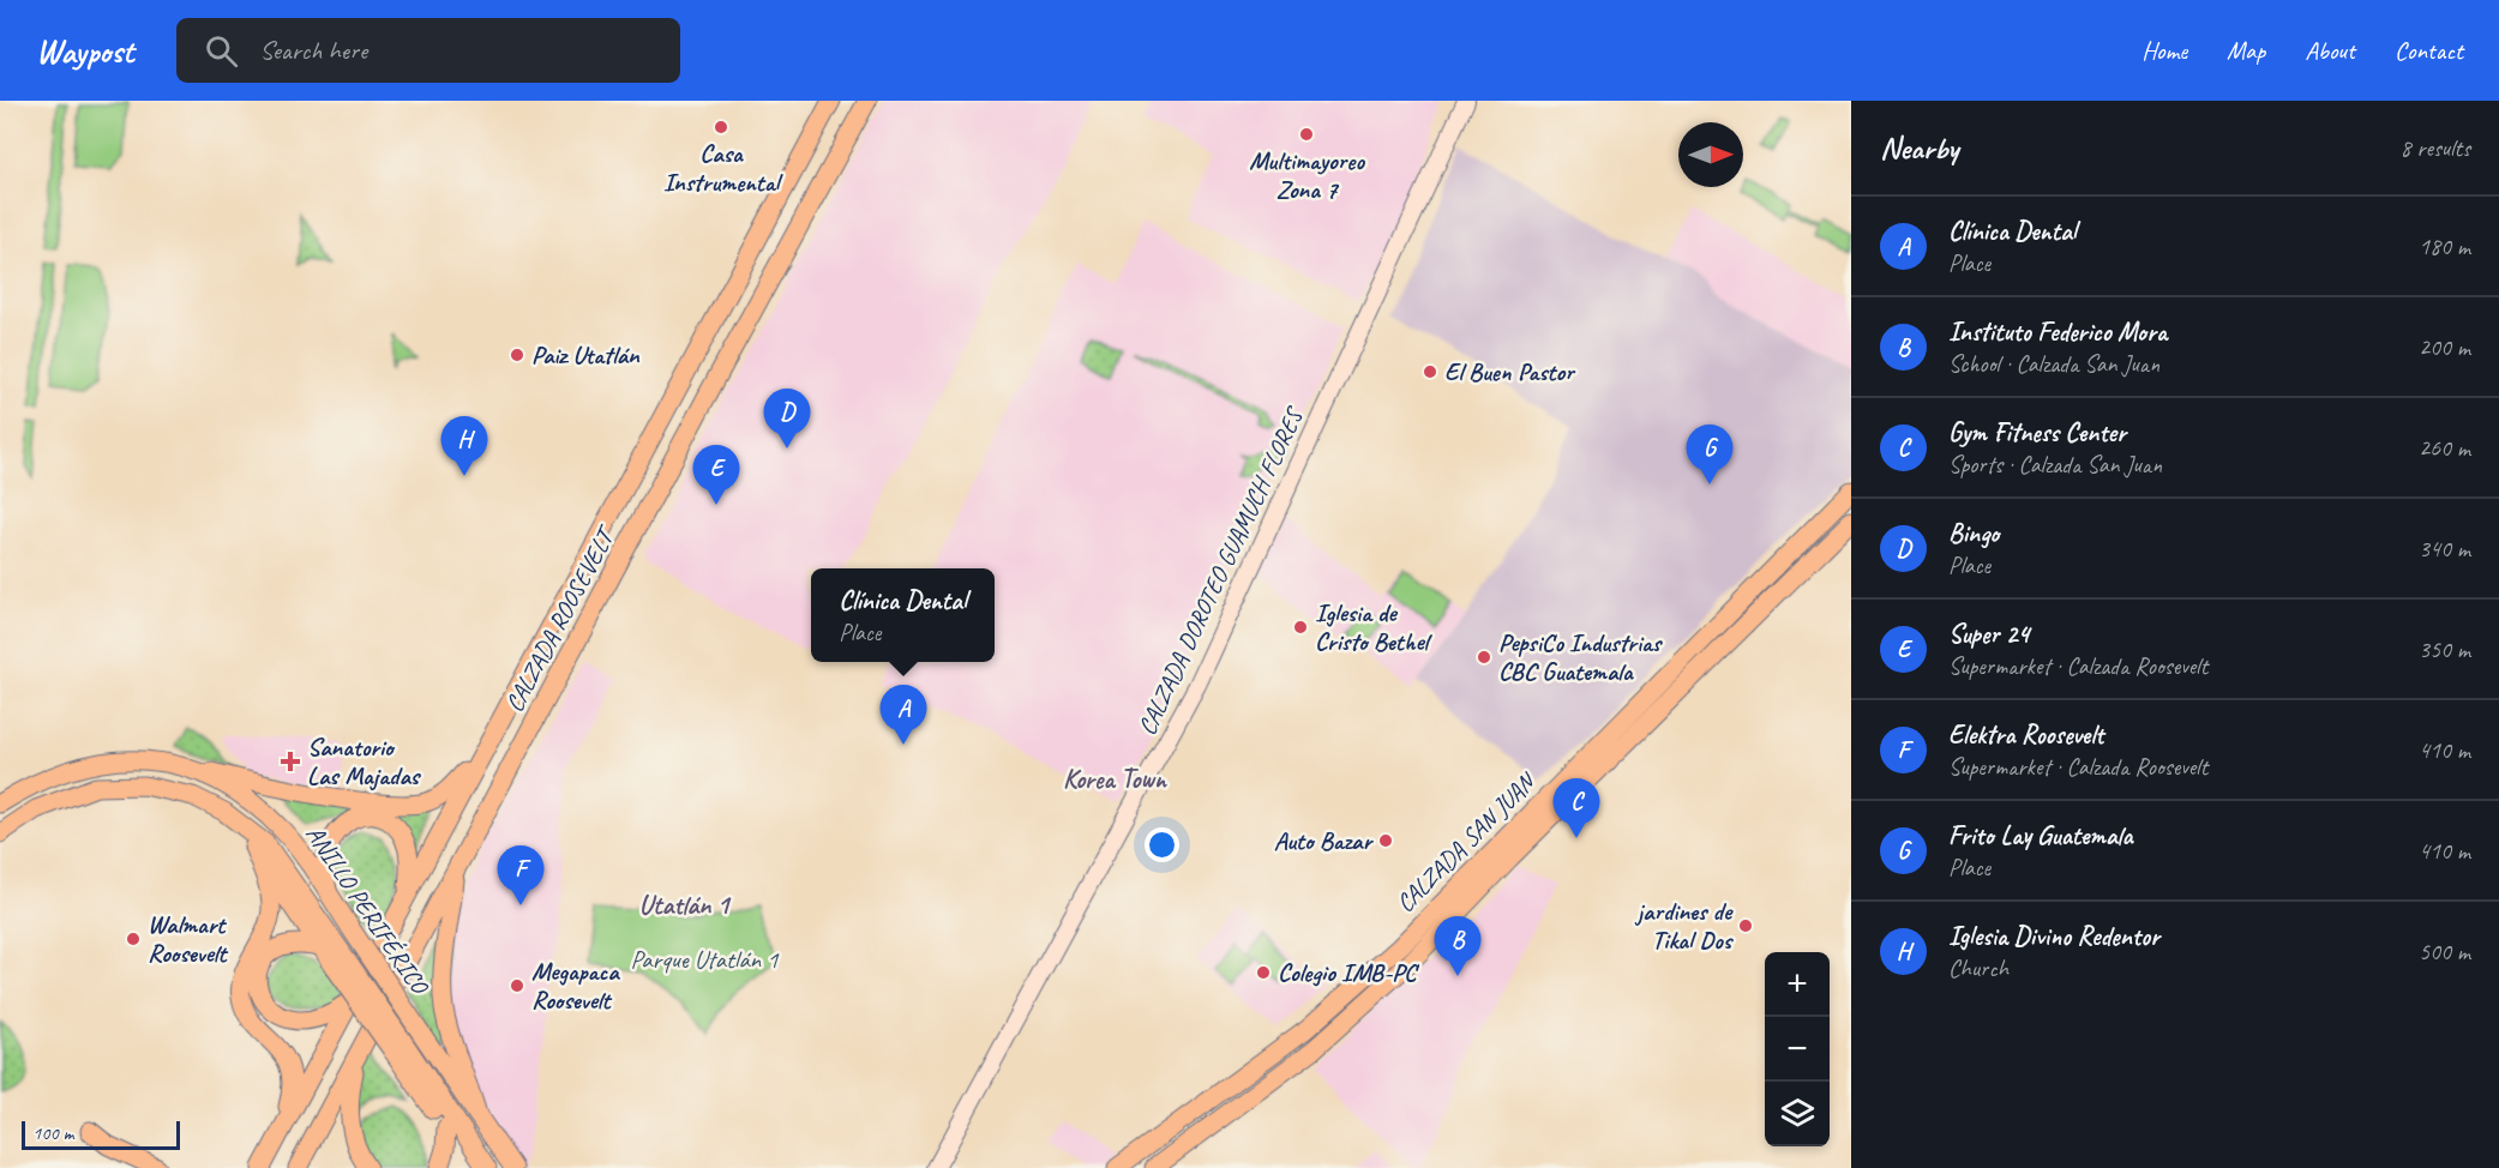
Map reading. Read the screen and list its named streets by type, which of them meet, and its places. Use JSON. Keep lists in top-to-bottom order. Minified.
{"streets":{"main road":["CALZADA DOROTEO GUAMUCH FLORES","CALZADA ROOSEVELT","CALZADA SAN JUAN","ANILLO PERIFÉRICO"]},"districts":["Korea Town","Utatlán 1"],"parks":["Parque Utatlán 1"],"places":{"other":["Casa Instrumental","Multimayoreo Zona 7","Paiz Utatlán","El Buen Pastor","Iglesia de Cristo Bethel","PepsiCo Industrias CBC Guatemala","Auto Bazar","jardines de Tikal Dos","Walmart Roosevelt","Colegio IMB-PC","Megapaca Roosevelt"],"health":["Sanatorio Las Majadas"]},"scale_bar":"100 m","north":"right","page":{"header":"Waypost","search":"Search here","nav":["Home","Map","About","Contact"],"heading":["Nearby","8 results"],"list":[{"mark":"A","name":"Clínica Dental","note":"Place","value":"180 m"},{"mark":"B","name":"Instituto Federico Mora","note":"School · Calzada San Juan","value":"200 m"},{"mark":"C","name":"Gym Fitness Center","note":"Sports · Calzada San Juan","value":"260 m"},{"mark":"D","name":"Bingo","note":"Place","value":"340 m"},{"mark":"E","name":"Super 24","note":"Supermarket · Calzada Roosevelt","value":"350 m"},{"mark":"F","name":"Elektra Roosevelt","note":"Supermarket · Calzada Roosevelt","value":"410 m"},{"mark":"G","name":"Frito Lay Guatemala","note":"Place","value":"410 m"},{"mark":"H","name":"Iglesia Divino Redentor","note":"Church","value":"500 m"}],"pins":["D","H","G","E","A","C","F","B"],"popup":["Clínica Dental","Place"],"map_buttons":["+","−"],"scale":"100 m"}}
